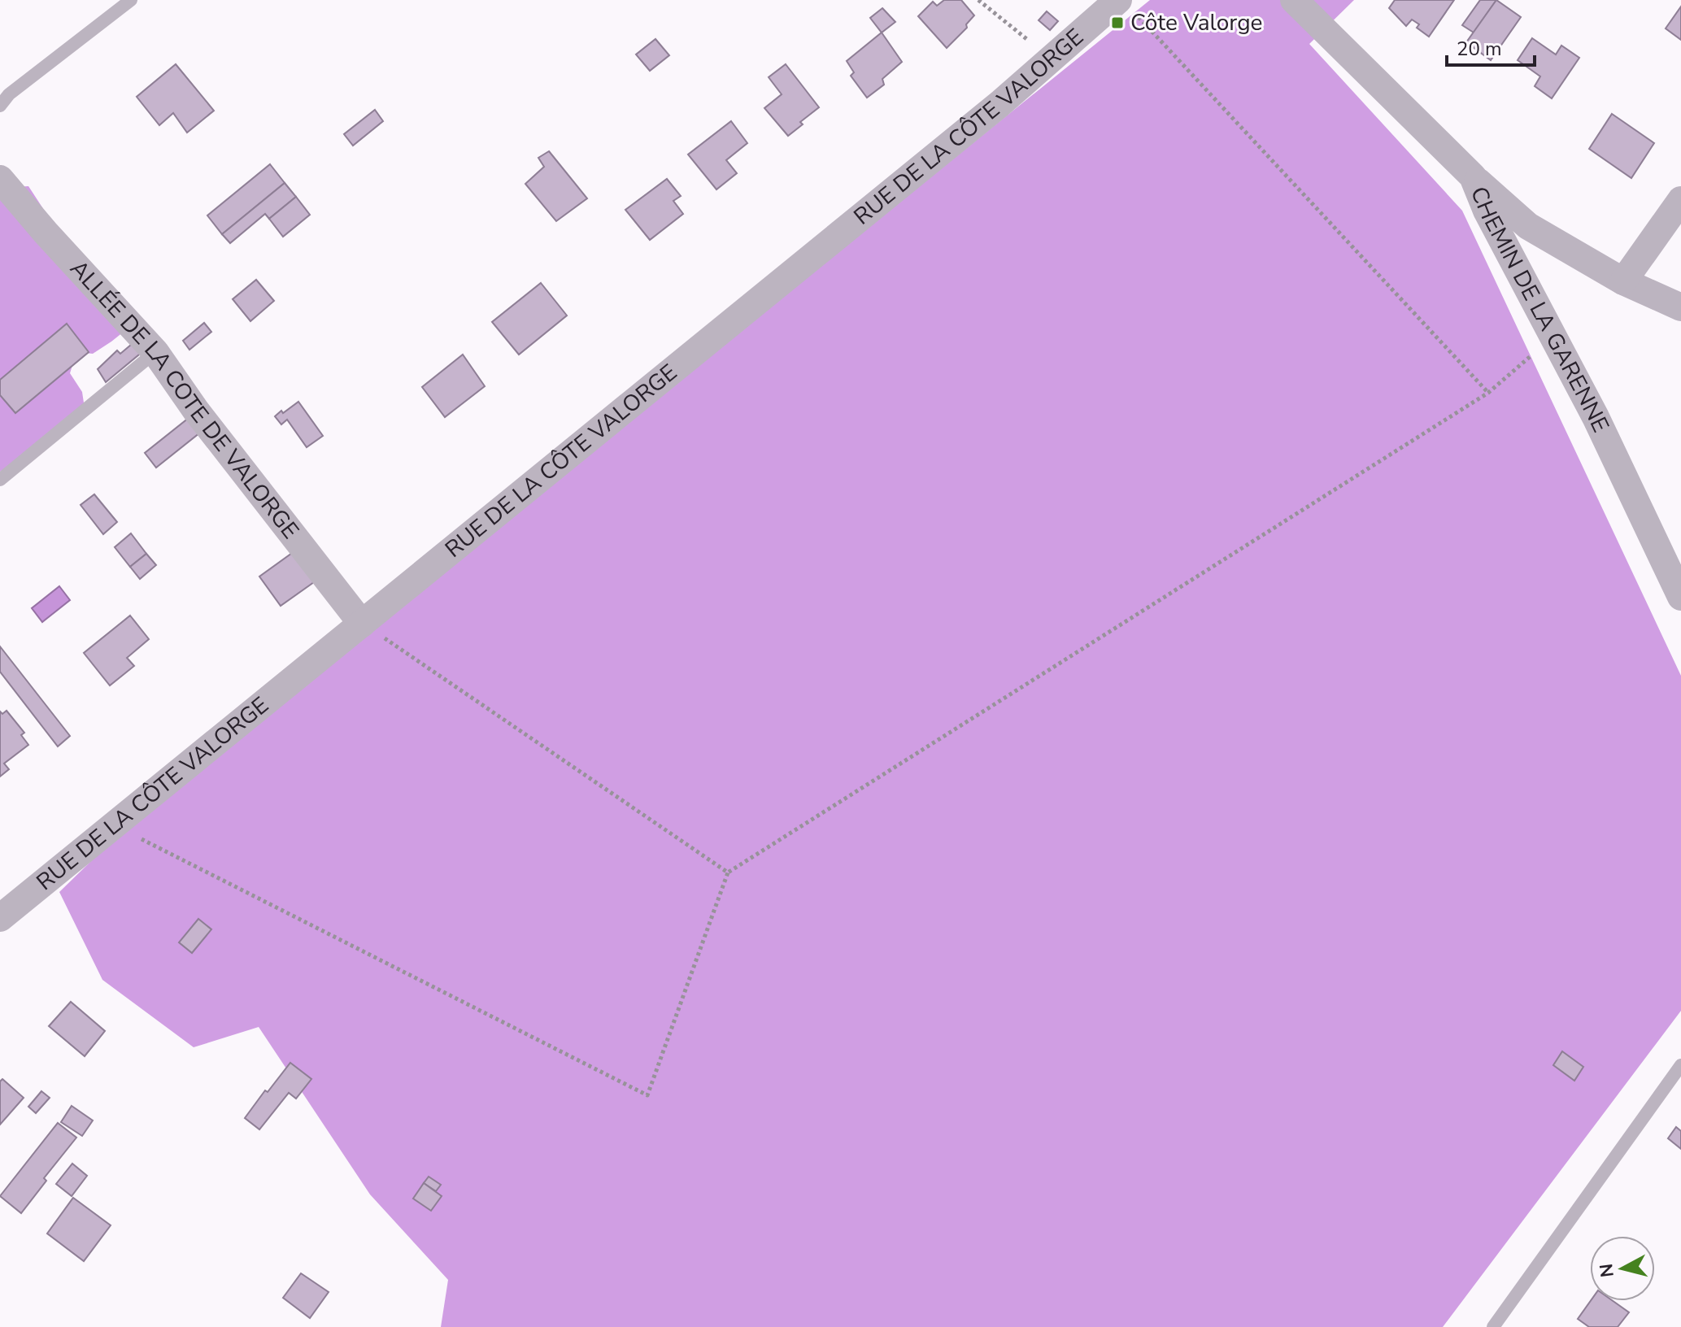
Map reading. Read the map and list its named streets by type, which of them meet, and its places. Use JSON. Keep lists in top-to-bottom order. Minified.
{"streets":{"street":["RUE DE LA CÔTE VALORGE","CHEMIN DE LA GARENNE","ALLÉE DE LA COTE DE VALORGE"]},"crossings":[["RUE DE LA CÔTE VALORGE","ALLÉE DE LA COTE DE VALORGE"]],"places":{"transit":["Côte Valorge"]},"scale_bar":"20 m","north":"left"}
